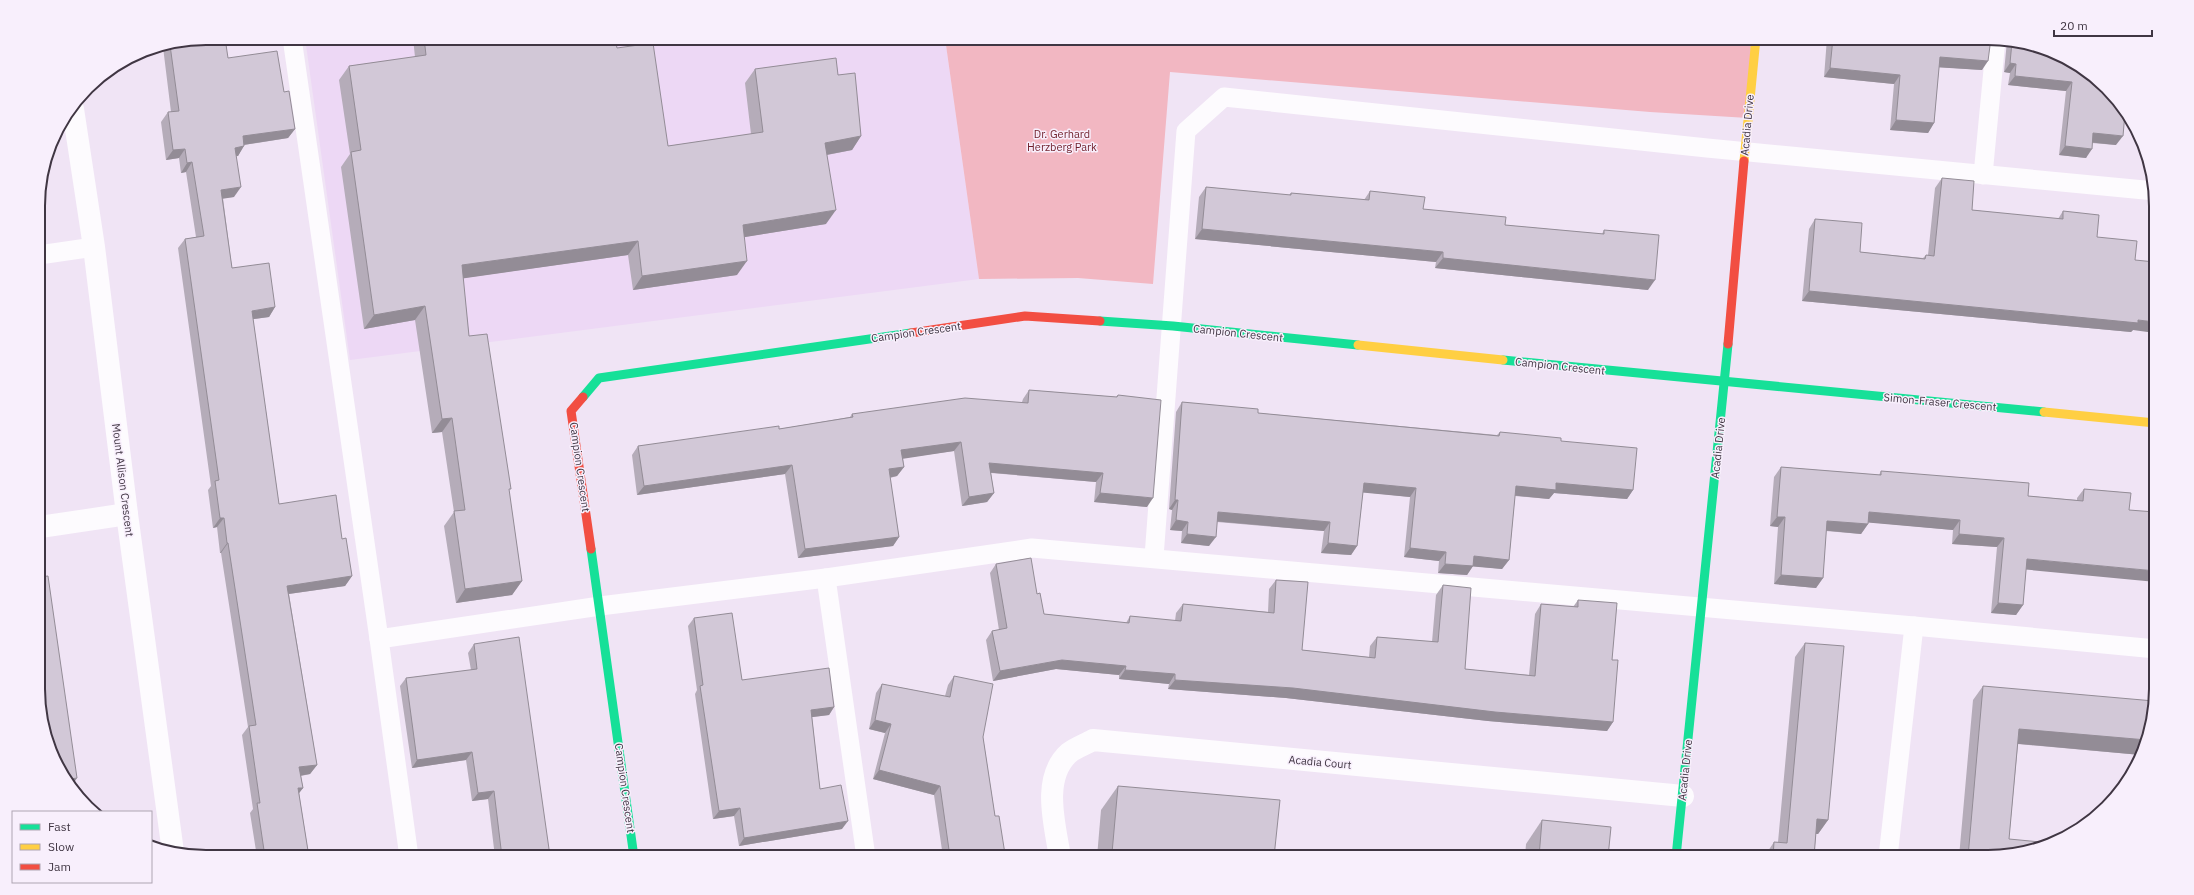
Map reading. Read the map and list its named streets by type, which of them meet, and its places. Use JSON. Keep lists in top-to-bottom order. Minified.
{"streets":{"street":["Acadia Drive","Campion Crescent","Simon-Fraser Crescent","Mount Allison Crescent","Acadia Court"]},"crossings":[["Acadia Drive","Campion Crescent"],["Acadia Drive","Simon-Fraser Crescent"],["Acadia Drive","Acadia Court"],["Campion Crescent","Simon-Fraser Crescent"]],"parks":["Dr. Gerhard Herzberg Park"],"legend":["Fast","Slow","Jam"],"scale_bar":"20 m"}
